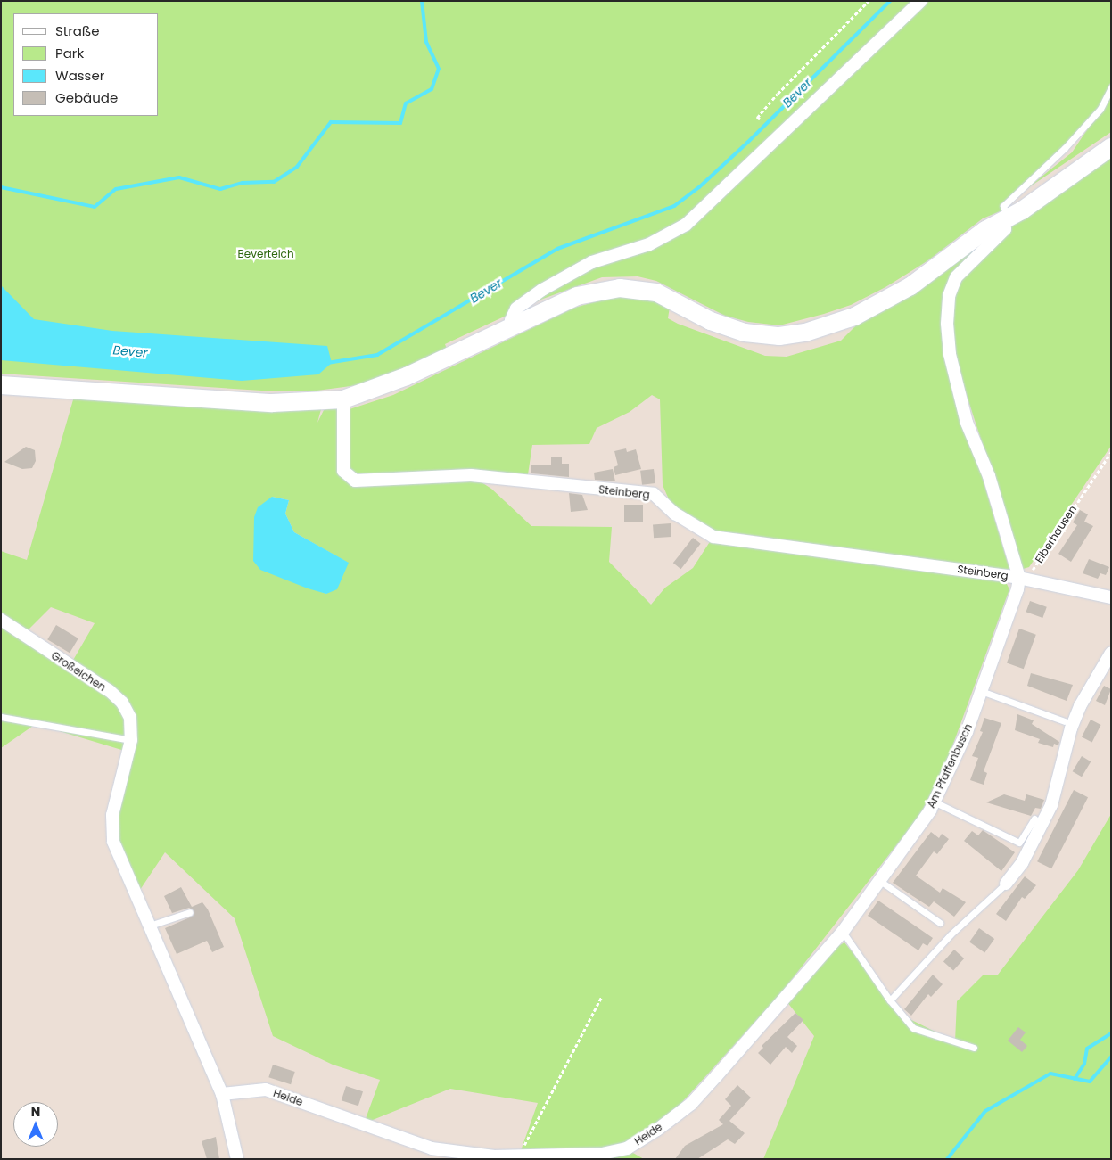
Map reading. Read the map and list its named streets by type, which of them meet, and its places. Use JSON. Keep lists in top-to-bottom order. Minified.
{"streets":{"street":["Steinberg","Großeichen","Am Pfaffenbusch","Heide"],"path":["Elberhausen"]},"crossings":[["Steinberg","Elberhausen"],["Steinberg","Am Pfaffenbusch"],["Elberhausen","Am Pfaffenbusch"],["Am Pfaffenbusch","Heide"]],"water":["Bever"],"parks":["Beverteich"],"legend":["Straße","Park","Wasser","Gebäude"],"north":"top"}
